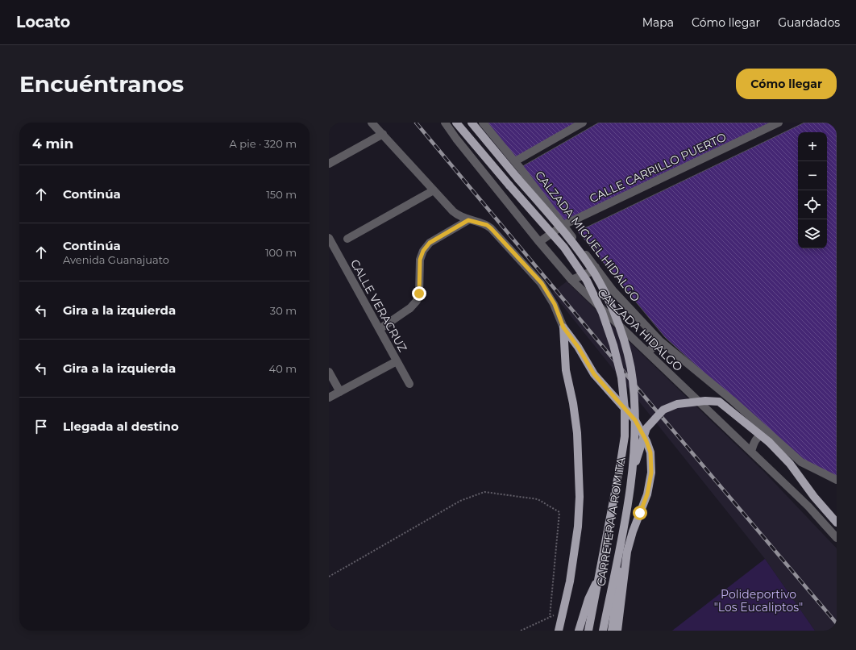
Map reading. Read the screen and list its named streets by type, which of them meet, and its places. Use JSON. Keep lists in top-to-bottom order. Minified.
{"streets":{"main road":["CALZADA MIGUEL HIDALGO","CARRETERA A ROMITA"],"street":["CALLE CARRILLO PUERTO","CALLE VERACRUZ","CALZADA HIDALGO"]},"crossings":[["CALLE CARRILLO PUERTO","CALZADA MIGUEL HIDALGO"],["CALLE CARRILLO PUERTO","CALZADA HIDALGO"],["CALZADA MIGUEL HIDALGO","CARRETERA A ROMITA"]],"parks":["Polideportivo \"Los Eucaliptos\""],"page":{"header":"Locato","nav":["Mapa","Cómo llegar","Guardados"],"buttons":"Cómo llegar","title":"Encuéntranos","heading":["4 min","A pie · 320 m"],"map_buttons":["+","−"],"list":[["Continúa","150 m"],["Continúa","Avenida Guanajuato","100 m"],["Gira a la izquierda","30 m"],["Gira a la izquierda","40 m"],"Llegada al destino"]}}
